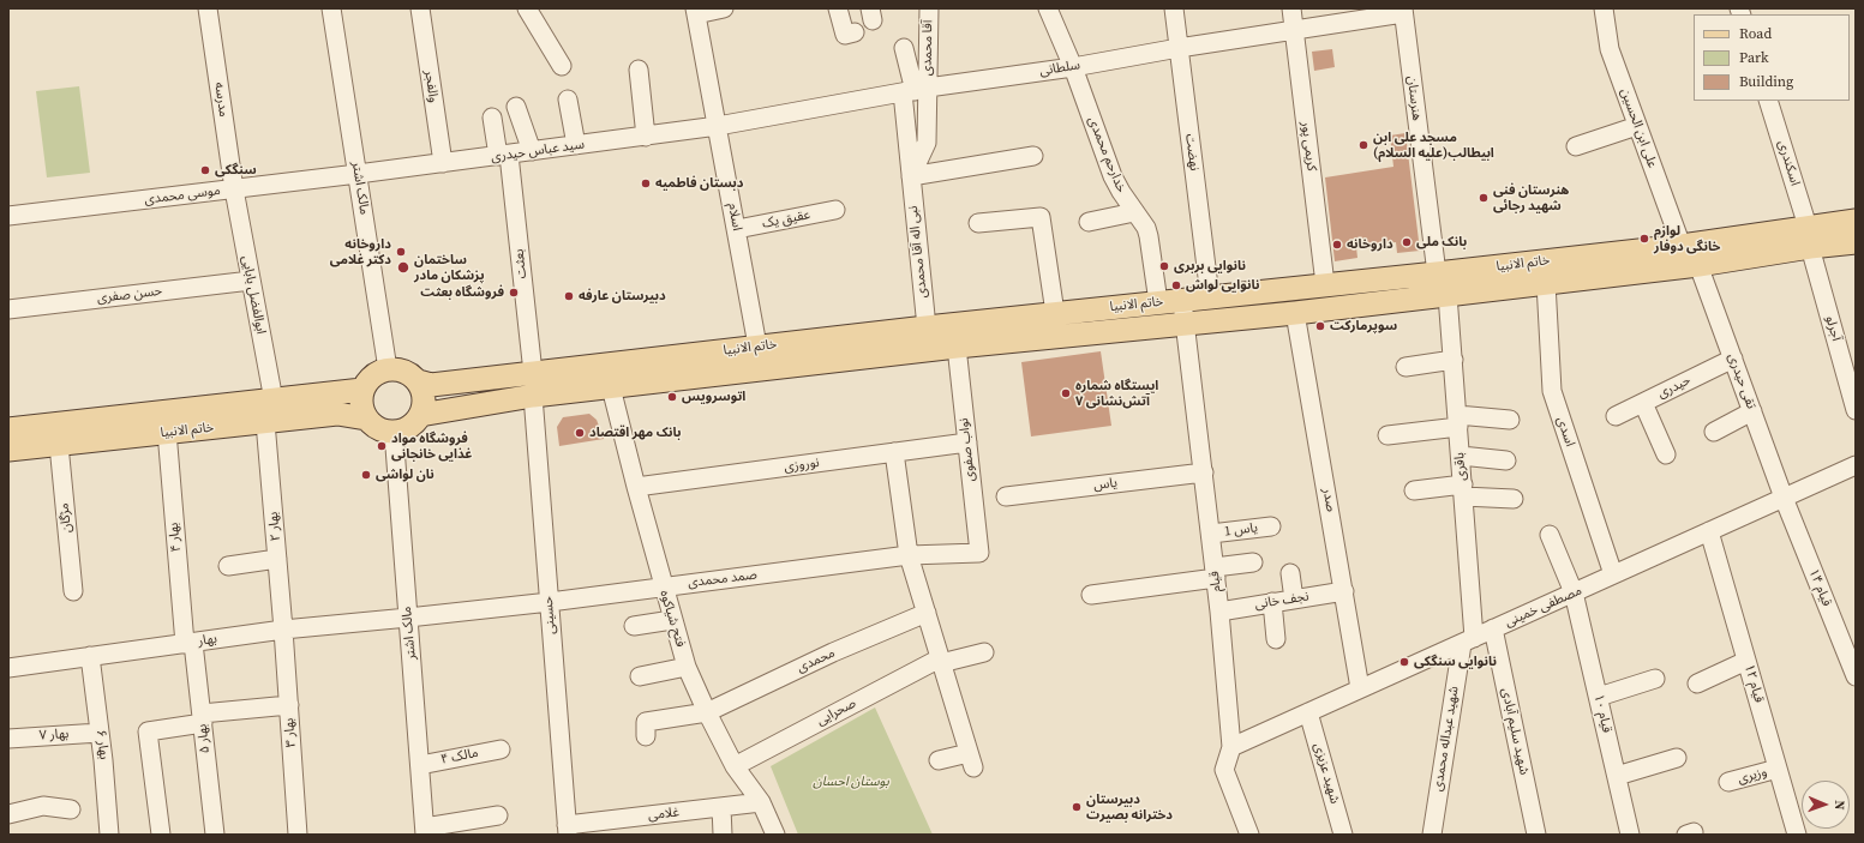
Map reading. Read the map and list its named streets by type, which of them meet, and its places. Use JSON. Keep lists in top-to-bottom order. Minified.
{"streets":{"main road":["خاتم الانبیا"],"street":["آقا محمدی","سلطانی","والفجر","هنرستان","مدرسه","علی ابن الحسین","کریمی پور","سید عباس حیدری","نهضت","خدارحم محمدی","اسکندری","مالک اشتر","موسی محمدی","اسلام","عقیق یک","نبی اله آقا محمدی","بعثت","حسن صفری","ابوالفضل بابایی","آجرلو","تقی حیدری","حیدری","اسدی","نواب صفوی","نوروزی","باقری","یاس","صدر","مژگان","بهار ۲","یاس 1","بهار ۴","صمد محمدی","قیام","قیام ۱۴","نجف خانی","مصطفی خمینی","حسینی","فتح شیاکوه","بهار","محمدی","قیام ۱۲","صحرایی","قیام ۱۰","شهید سلیم آبادی","بهار ۳","بهار ۷","بهار ۵","شهید عبداله محمدی","بهار ۶","مالک ۴","شهید عزیزی","وزیری","غلامی"]},"crossings":[["آقا محمدی","سلطانی"],["آقا محمدی","نبی اله آقا محمدی"],["سلطانی","هنرستان"],["سلطانی","کریمی پور"],["سلطانی","سید عباس حیدری"],["سلطانی","نهضت"],["سلطانی","خدارحم محمدی"],["سلطانی","اسلام"],["سلطانی","نبی اله آقا محمدی"],["والفجر","سید عباس حیدری"],["هنرستان","خاتم الانبیا"],["مدرسه","موسی محمدی"],["مدرسه","ابوالفضل بابایی"],["علی ابن الحسین","خاتم الانبیا"],["کریمی پور","خاتم الانبیا"],["سید عباس حیدری","مالک اشتر"],["سید عباس حیدری","موسی محمدی"],["سید عباس حیدری","اسلام"],["سید عباس حیدری","بعثت"],["نهضت","خاتم الانبیا"],["خدارحم محمدی","خاتم الانبیا"],["اسکندری","خاتم الانبیا"],["اسکندری","آجرلو"],["مالک اشتر","موسی محمدی"],["مالک اشتر","خاتم الانبیا"],["مالک اشتر","صمد محمدی"],["مالک اشتر","بهار"],["مالک اشتر","مالک ۴"],["موسی محمدی","ابوالفضل بابایی"],["اسلام","عقیق یک"],["اسلام","خاتم الانبیا"],["نبی اله آقا محمدی","خاتم الانبیا"],["بعثت","خاتم الانبیا"],["خاتم الانبیا","ابوالفضل بابایی"],["خاتم الانبیا","آجرلو"],["خاتم الانبیا","تقی حیدری"],["خاتم الانبیا","اسدی"],["خاتم الانبیا","نواب صفوی"],["خاتم الانبیا","باقری"],["خاتم الانبیا","صدر"],["خاتم الانبیا","مژگان"],["خاتم الانبیا","بهار ۲"],["خاتم الانبیا","بهار ۴"],["خاتم الانبیا","قیام"],["خاتم الانبیا","حسینی"],["خاتم الانبیا","فتح شیاکوه"],["حسن صفری","ابوالفضل بابایی"],["تقی حیدری","حیدری"],["تقی حیدری","قیام ۱۴"],["تقی حیدری","مصطفی خمینی"],["اسدی","مصطفی خمینی"],["نواب صفوی","نوروزی"],["نواب صفوی","صمد محمدی"],["نوروزی","فتح شیاکوه"],["باقری","مصطفی خمینی"],["باقری","شهید عبداله محمدی"],["یاس","قیام"],["صدر","نجف خانی"],["صدر","مصطفی خمینی"],["بهار ۲","بهار"],["بهار ۲","بهار ۳"],["یاس 1","قیام"],["بهار ۴","بهار"],["بهار ۴","بهار ۵"],["صمد محمدی","حسینی"],["صمد محمدی","فتح شیاکوه"],["صمد محمدی","بهار"],["قیام","نجف خانی"],["قیام","مصطفی خمینی"],["قیام ۱۴","مصطفی خمینی"],["مصطفی خمینی","قیام ۱۲"],["مصطفی خمینی","قیام ۱۰"],["مصطفی خمینی","شهید سلیم آبادی"],["مصطفی خمینی","شهید عبداله محمدی"],["مصطفی خمینی","شهید عزیزی"],["حسینی","غلامی"],["فتح شیاکوه","محمدی"],["فتح شیاکوه","صحرایی"],["فتح شیاکوه","غلامی"],["بهار","بهار ۳"],["بهار","بهار ۵"],["بهار","بهار ۶"],["قیام ۱۲","وزیری"],["بهار ۷","بهار ۶"]],"parks":["بوستان احسان"],"places":["مسجد علی ابن ابیطالب(علیه السلام)","سنگکی","دبستان فاطمیه","هنرستان فنی شهید رجائی","لوازم خانگی دوفار","بانک ملی","داروخانه","داروخانه دکتر غلامی","نانوایی بربری","ساختمان پزشکان مادر","نانوایی لواش","فروشگاه بعثت","دبیرستان عارفه","سوپرمارکت","ایستگاه شماره ۷ آتش‌نشانی","اتوسرویس","بانک مهر اقتصاد","فروشگاه مواد غذایی خانجانی","نان لواشی","نانوایی سنگکی","دبیرستان دخترانه بصیرت"],"legend":["Road","Park","Building"],"north":"right"}
